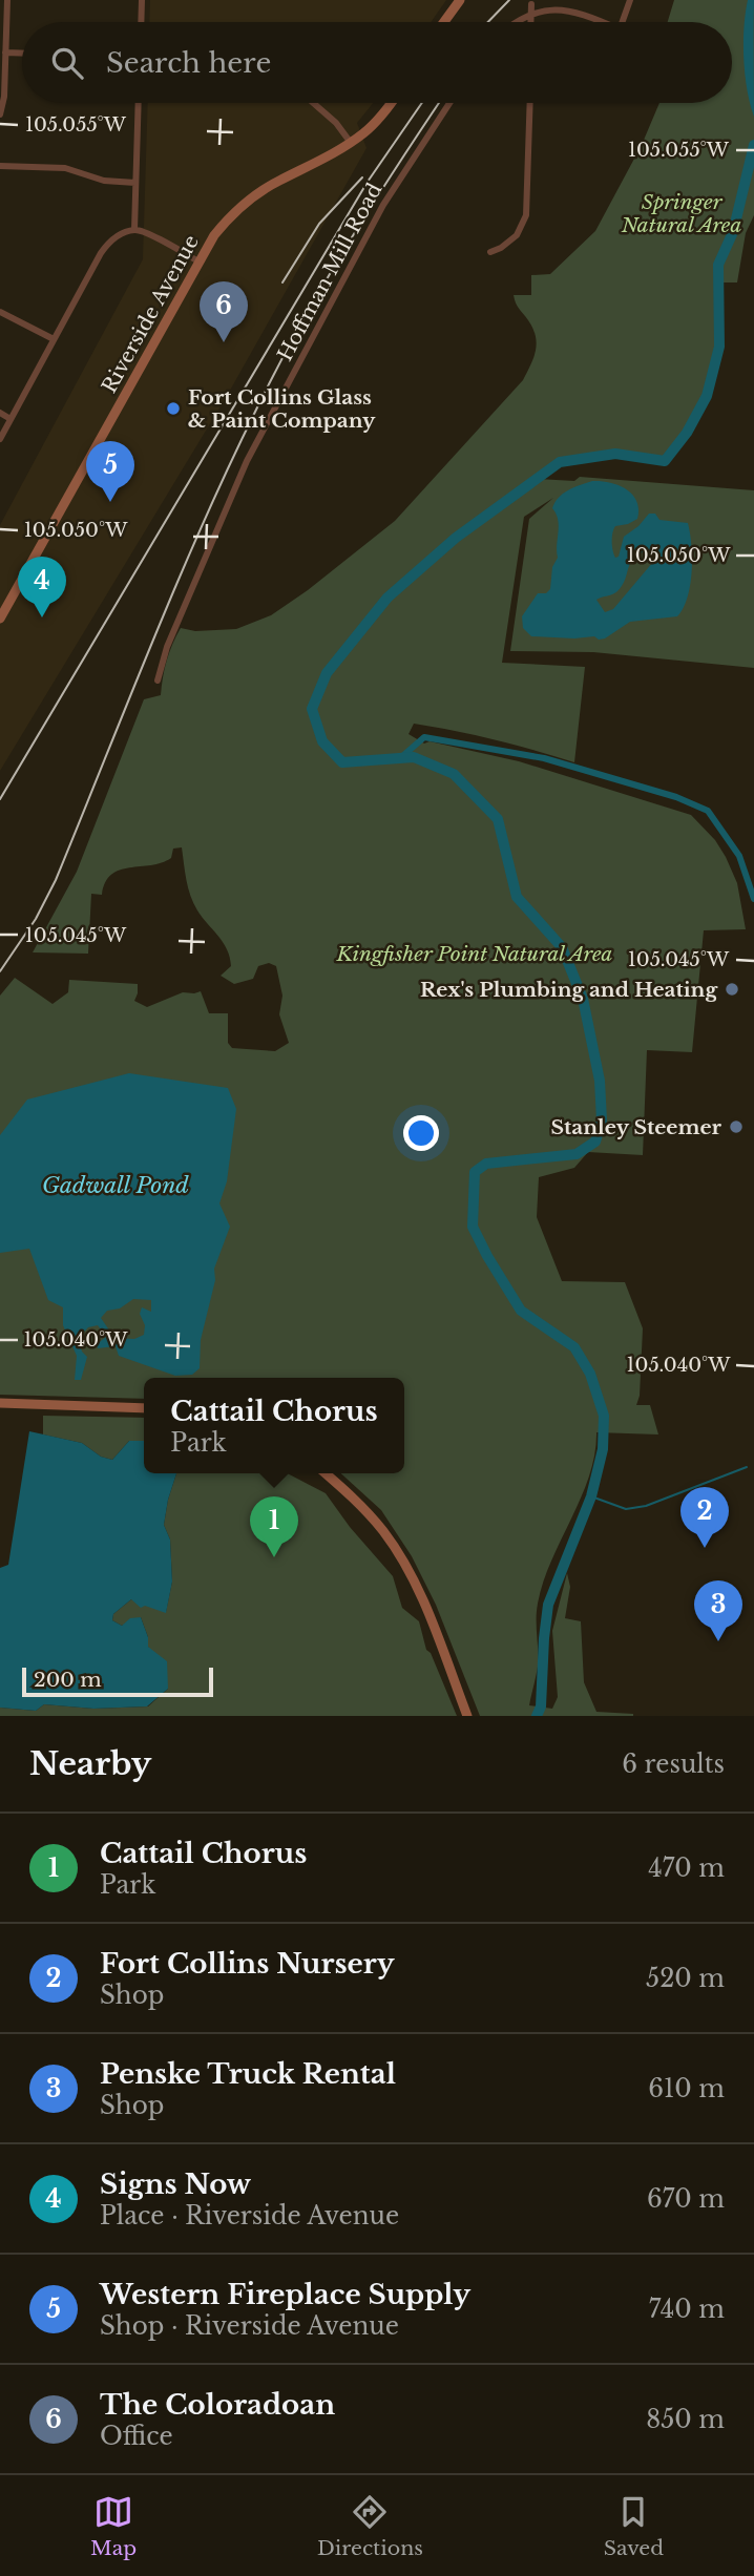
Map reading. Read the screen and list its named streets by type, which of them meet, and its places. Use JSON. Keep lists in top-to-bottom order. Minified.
{"streets":{"main road":["Riverside Avenue"],"street":["Hoffman Mill Road"]},"water":["Gadwall Pond"],"parks":["Springer Natural Area","Kingfisher Point Natural Area"],"places":["Fort Collins Glass & Paint Company","Rex's Plumbing and Heating","Stanley Steemer"],"scale_bar":"200 m","page":{"search":"Search here","pins":["6","5","4","2","1","3"],"popup":["Cattail Chorus","Park"],"scale":"200 m","heading":["Nearby","6 results"],"list":[{"mark":"1","name":"Cattail Chorus","note":"Park","value":"470 m"},{"mark":"2","name":"Fort Collins Nursery","note":"Shop","value":"520 m"},{"mark":"3","name":"Penske Truck Rental","note":"Shop","value":"610 m"},{"mark":"4","name":"Signs Now","note":"Place · Riverside Avenue","value":"670 m"},{"mark":"5","name":"Western Fireplace Supply","note":"Shop · Riverside Avenue","value":"740 m"},{"mark":"6","name":"The Coloradoan","note":"Office","value":"850 m"}],"nav":["Map","Directions","Saved"]},"coordinates":["105.055°W","105.050°W","105.045°W","105.040°W"]}
